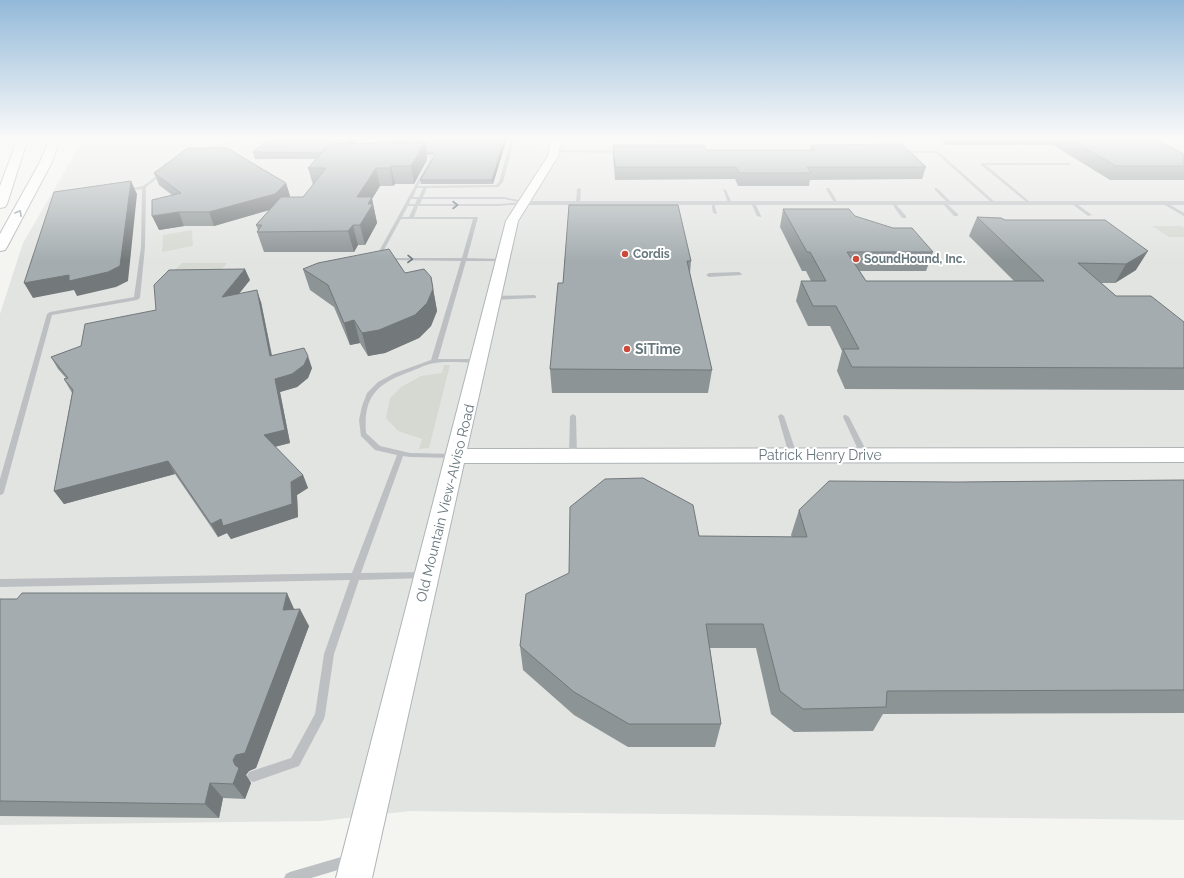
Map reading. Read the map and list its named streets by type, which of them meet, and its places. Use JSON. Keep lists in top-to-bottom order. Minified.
{"streets":{"street":["Patrick Henry Drive","Old Mountain View-Alviso Road"]},"crossings":[["Patrick Henry Drive","Old Mountain View-Alviso Road"]],"places":["Cordis","SoundHound, Inc.","SiTime"]}
